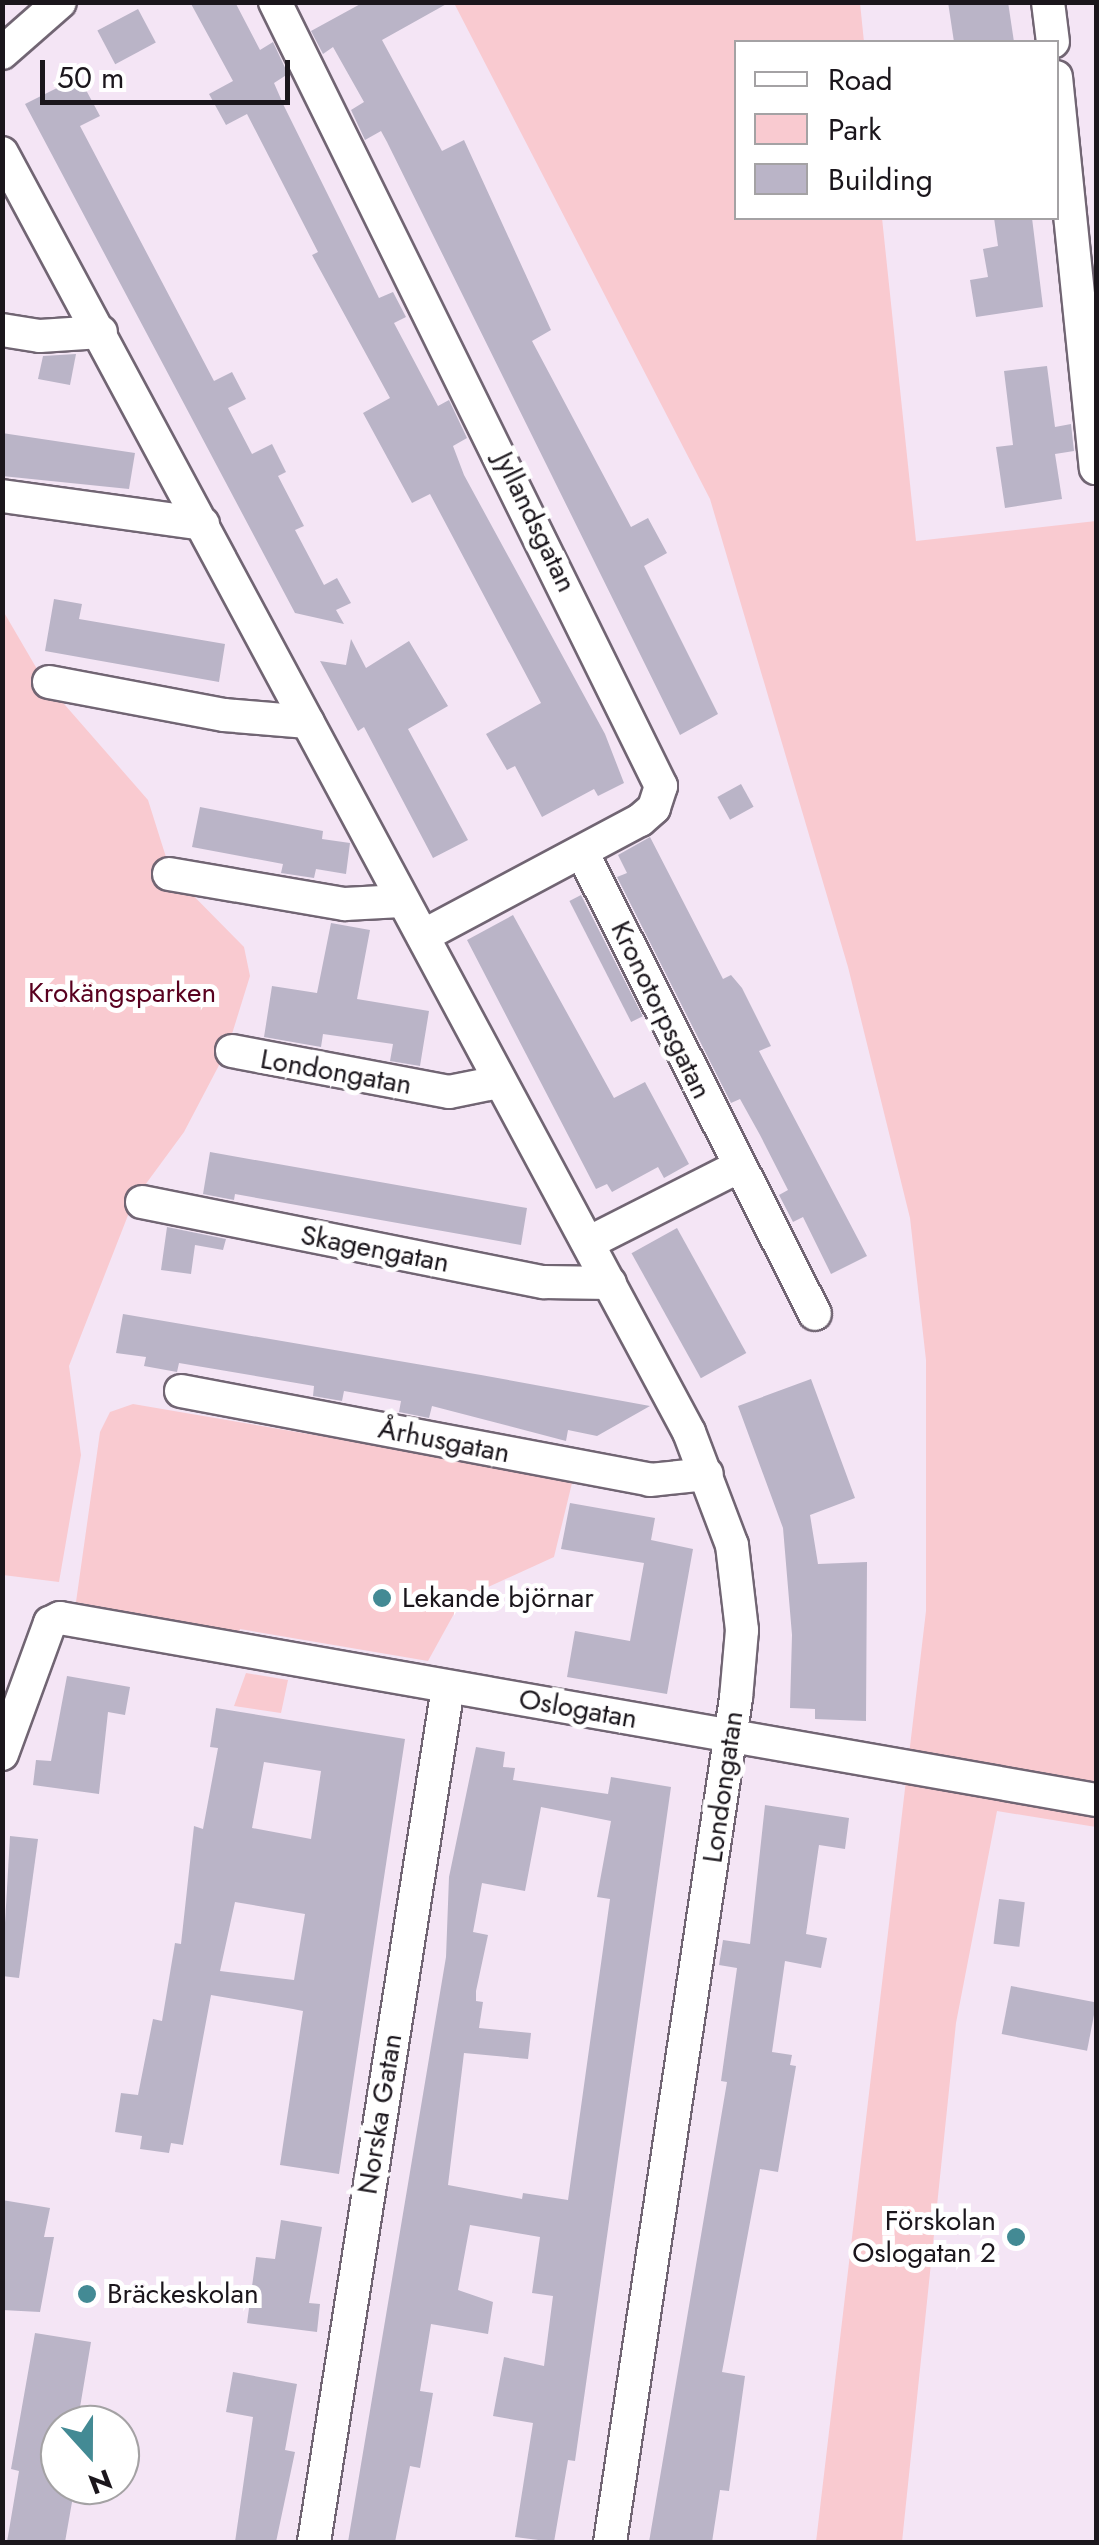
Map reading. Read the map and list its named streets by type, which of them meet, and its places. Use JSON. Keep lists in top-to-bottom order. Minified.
{"streets":{"street":["Jyllandsgatan","Kronotorpsgatan","Londongatan","Skagengatan","Århusgatan","Oslogatan","Norska Gatan"]},"crossings":[["Jyllandsgatan","Kronotorpsgatan"],["Jyllandsgatan","Londongatan"],["Londongatan","Skagengatan"],["Londongatan","Århusgatan"],["Londongatan","Oslogatan"],["Oslogatan","Norska Gatan"]],"parks":["Krokängsparken"],"places":["Lekande björnar","Förskolan Oslogatan 2","Bräckeskolan"],"legend":["Road","Park","Building"],"scale_bar":"50 m","north":"bottom"}
